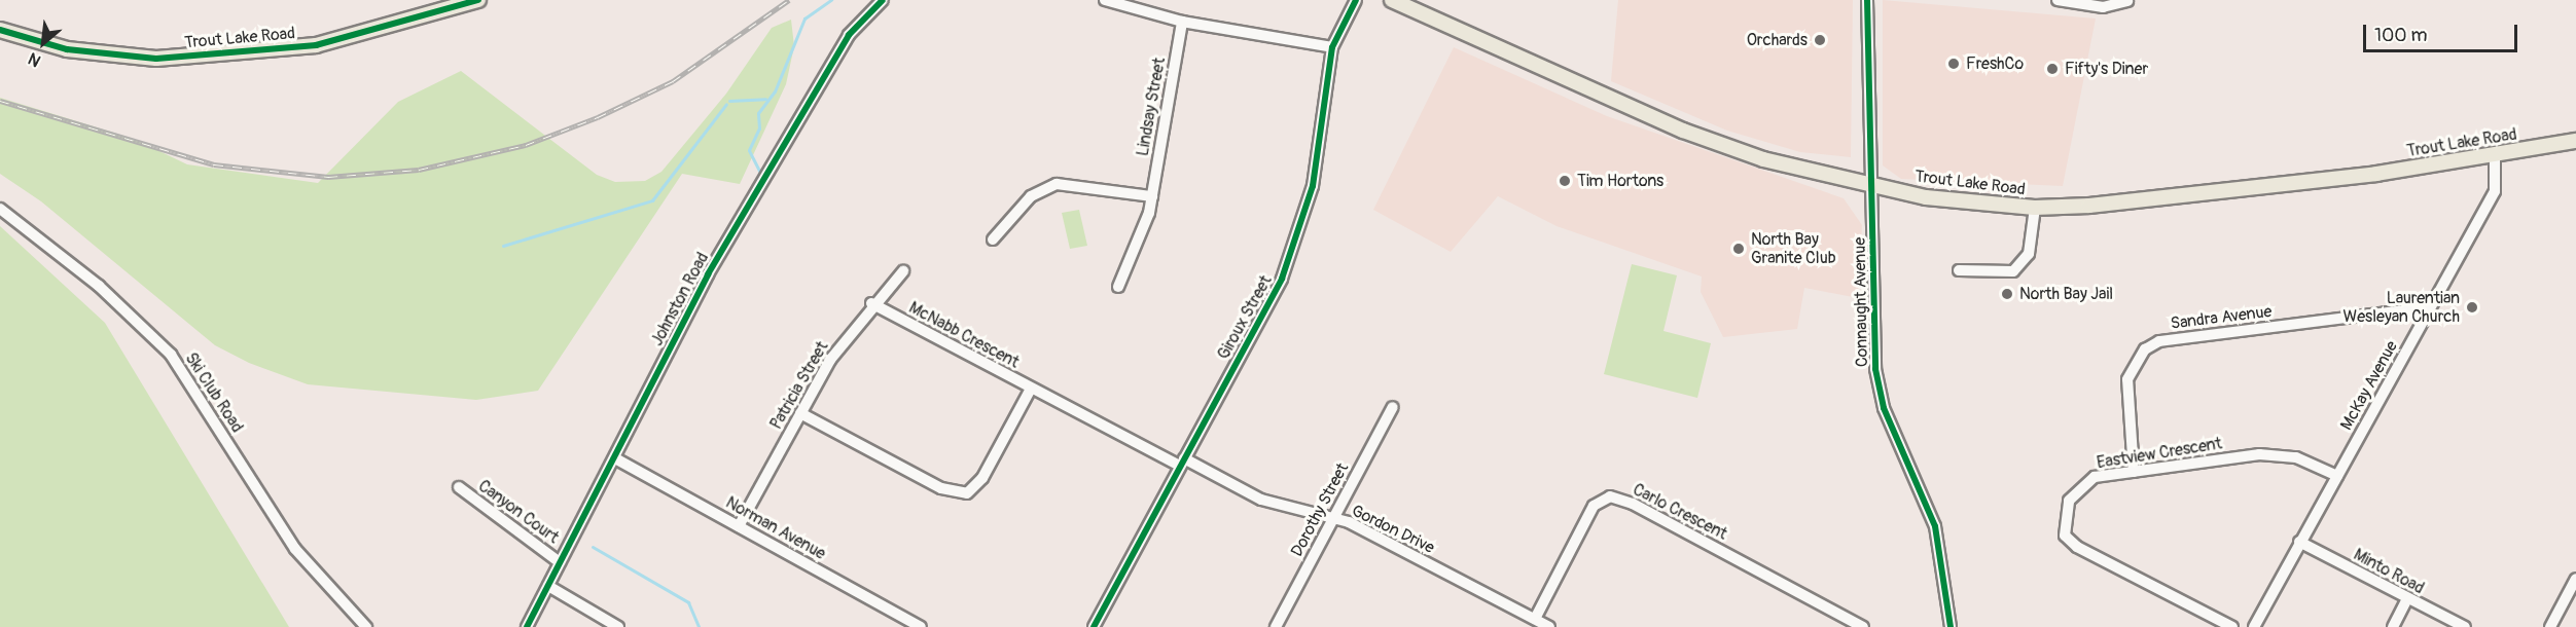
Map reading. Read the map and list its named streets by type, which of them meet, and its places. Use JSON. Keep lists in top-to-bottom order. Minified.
{"streets":{"main road":["Trout Lake Road"],"street":["Lindsay Street","Johnston Road","Connaught Avenue","Giroux Street","Sandra Avenue","McNabb Crescent","Patricia Street","McKay Avenue","Ski Club Road","Eastview Crescent","Dorothy Street","Canyon Court","Carlo Crescent","Norman Avenue","Gordon Drive","Minto Road"]},"crossings":[["Trout Lake Road","Connaught Avenue"],["Trout Lake Road","McKay Avenue"],["Johnston Road","Canyon Court"],["Johnston Road","Norman Avenue"],["Giroux Street","Gordon Drive"],["Sandra Avenue","McKay Avenue"],["Sandra Avenue","Eastview Crescent"],["McNabb Crescent","Patricia Street"],["McNabb Crescent","Gordon Drive"],["Patricia Street","Norman Avenue"],["McKay Avenue","Eastview Crescent"],["McKay Avenue","Minto Road"],["Dorothy Street","Gordon Drive"],["Carlo Crescent","Gordon Drive"]],"places":["Orchards","FreshCo","Fifty's Diner","Tim Hortons","North Bay Granite Club","North Bay Jail","Laurentian Wesleyan Church"],"scale_bar":"100 m","north":"bottom left"}
